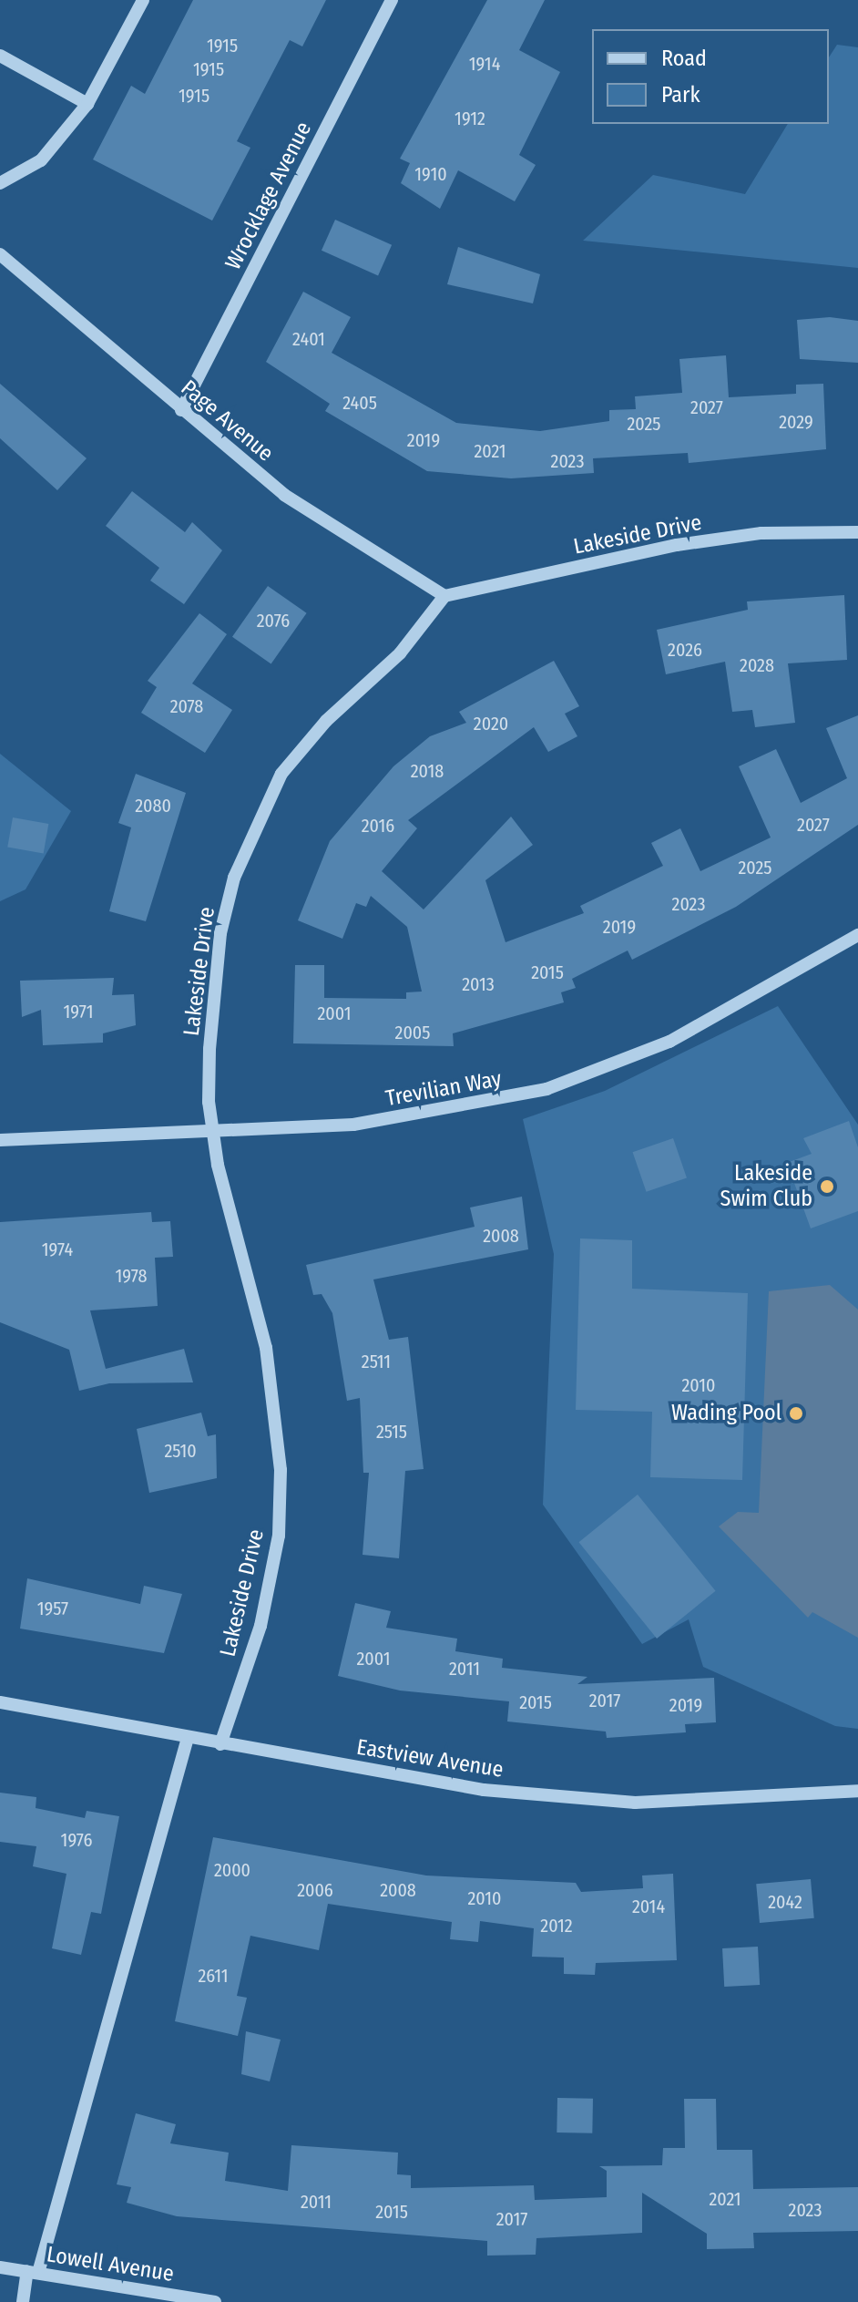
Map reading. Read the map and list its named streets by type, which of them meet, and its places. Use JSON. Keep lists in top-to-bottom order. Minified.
{"streets":{"street":["Wrocklage Avenue","Page Avenue","Lakeside Drive","Trevilian Way","Eastview Avenue","Lowell Avenue"]},"crossings":[["Wrocklage Avenue","Page Avenue"],["Page Avenue","Lakeside Drive"],["Lakeside Drive","Trevilian Way"],["Lakeside Drive","Eastview Avenue"]],"places":["Lakeside Swim Club","Wading Pool"],"house_numbers":["1915","1914","1915","1915","1912","1910","2401","2405","2027","2029","2025","2019","2021","2023","2076","2026","2028","2078","2020","2018","2080","2027","2016","2025","2023","2019","2015","2013","1971","2001","2005","2008","1974","1978","2511","2010","2515","2510","1957","2001","2011","2017","2015","2019","1976","2000","2006","2008","2010","2042","2014","2012","2611","2021","2011","2023","2015","2017"],"legend":["Road","Park"]}
